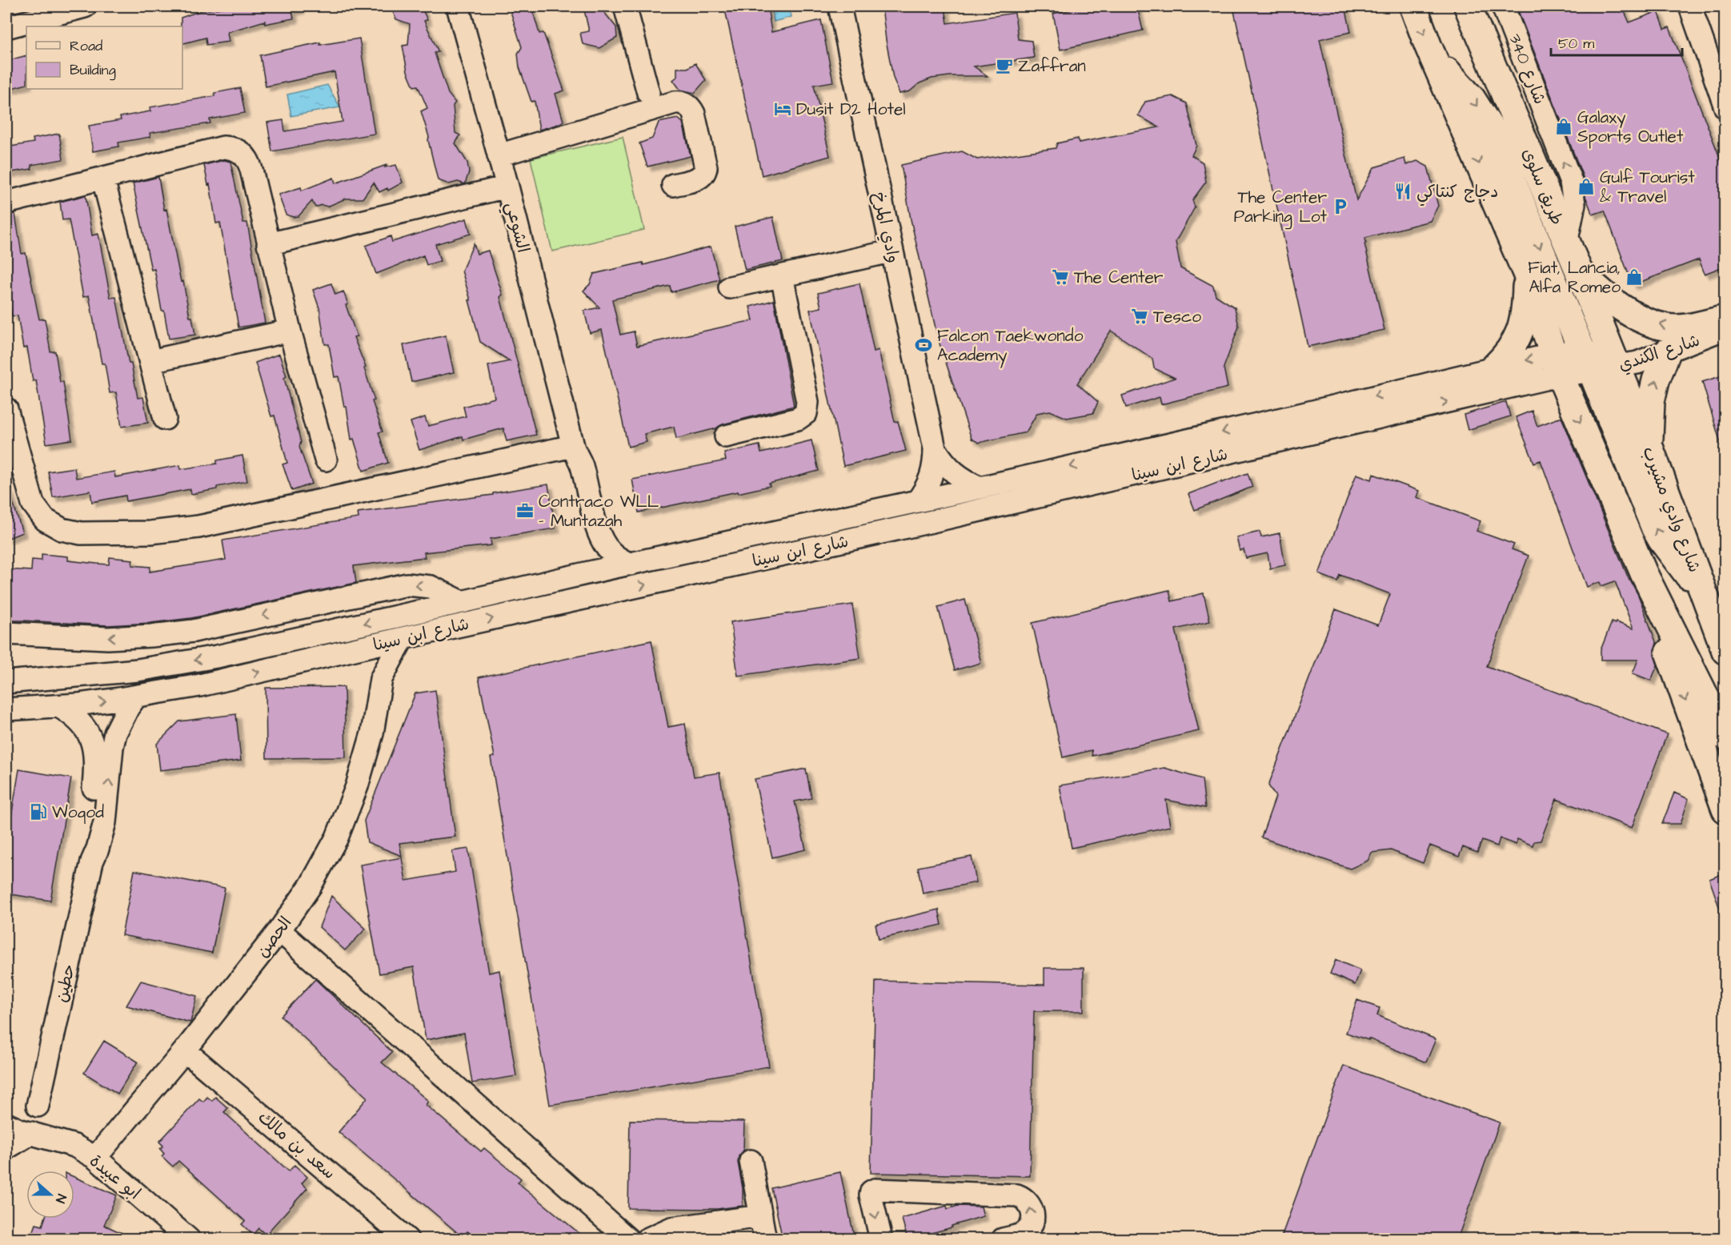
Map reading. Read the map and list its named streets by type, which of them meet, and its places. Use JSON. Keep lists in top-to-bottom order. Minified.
{"streets":{"main road":["طريق سلوى","شارع وادي مشيرب"],"street":["شارع 340","الشوعي","وادي المرخ","شارع الكندي","شارع ابن سينا","الحصن","حطين","سعد بن مالك","ابو عبيدة"]},"crossings":[["شارع 340","طريق سلوى"],["طريق سلوى","شارع الكندي"],["طريق سلوى","شارع وادي مشيرب"],["الشوعي","شارع ابن سينا"],["وادي المرخ","شارع ابن سينا"],["شارع الكندي","شارع وادي مشيرب"],["شارع ابن سينا","الحصن"],["شارع ابن سينا","حطين"],["الحصن","سعد بن مالك"],["الحصن","ابو عبيدة"]],"places":{"cafe":["Zaffran"],"hotel":["Dusit D2 Hotel"],"shop":["Galaxy Sports Outlet","Gulf Tourist & Travel","Fiat, Lancia, Alfa Romeo"],"restaurant":["دجاج كنتاكي"],"parking":["The Center Parking Lot"],"supermarket":["The Center","Tesco"],"sports":["Falcon Taekwondo Academy"],"office":["Contraco WLL - Muntazah"],"fuel station":["Woqod"]},"legend":["Road","Building"],"scale_bar":"50 m","north":"right"}
